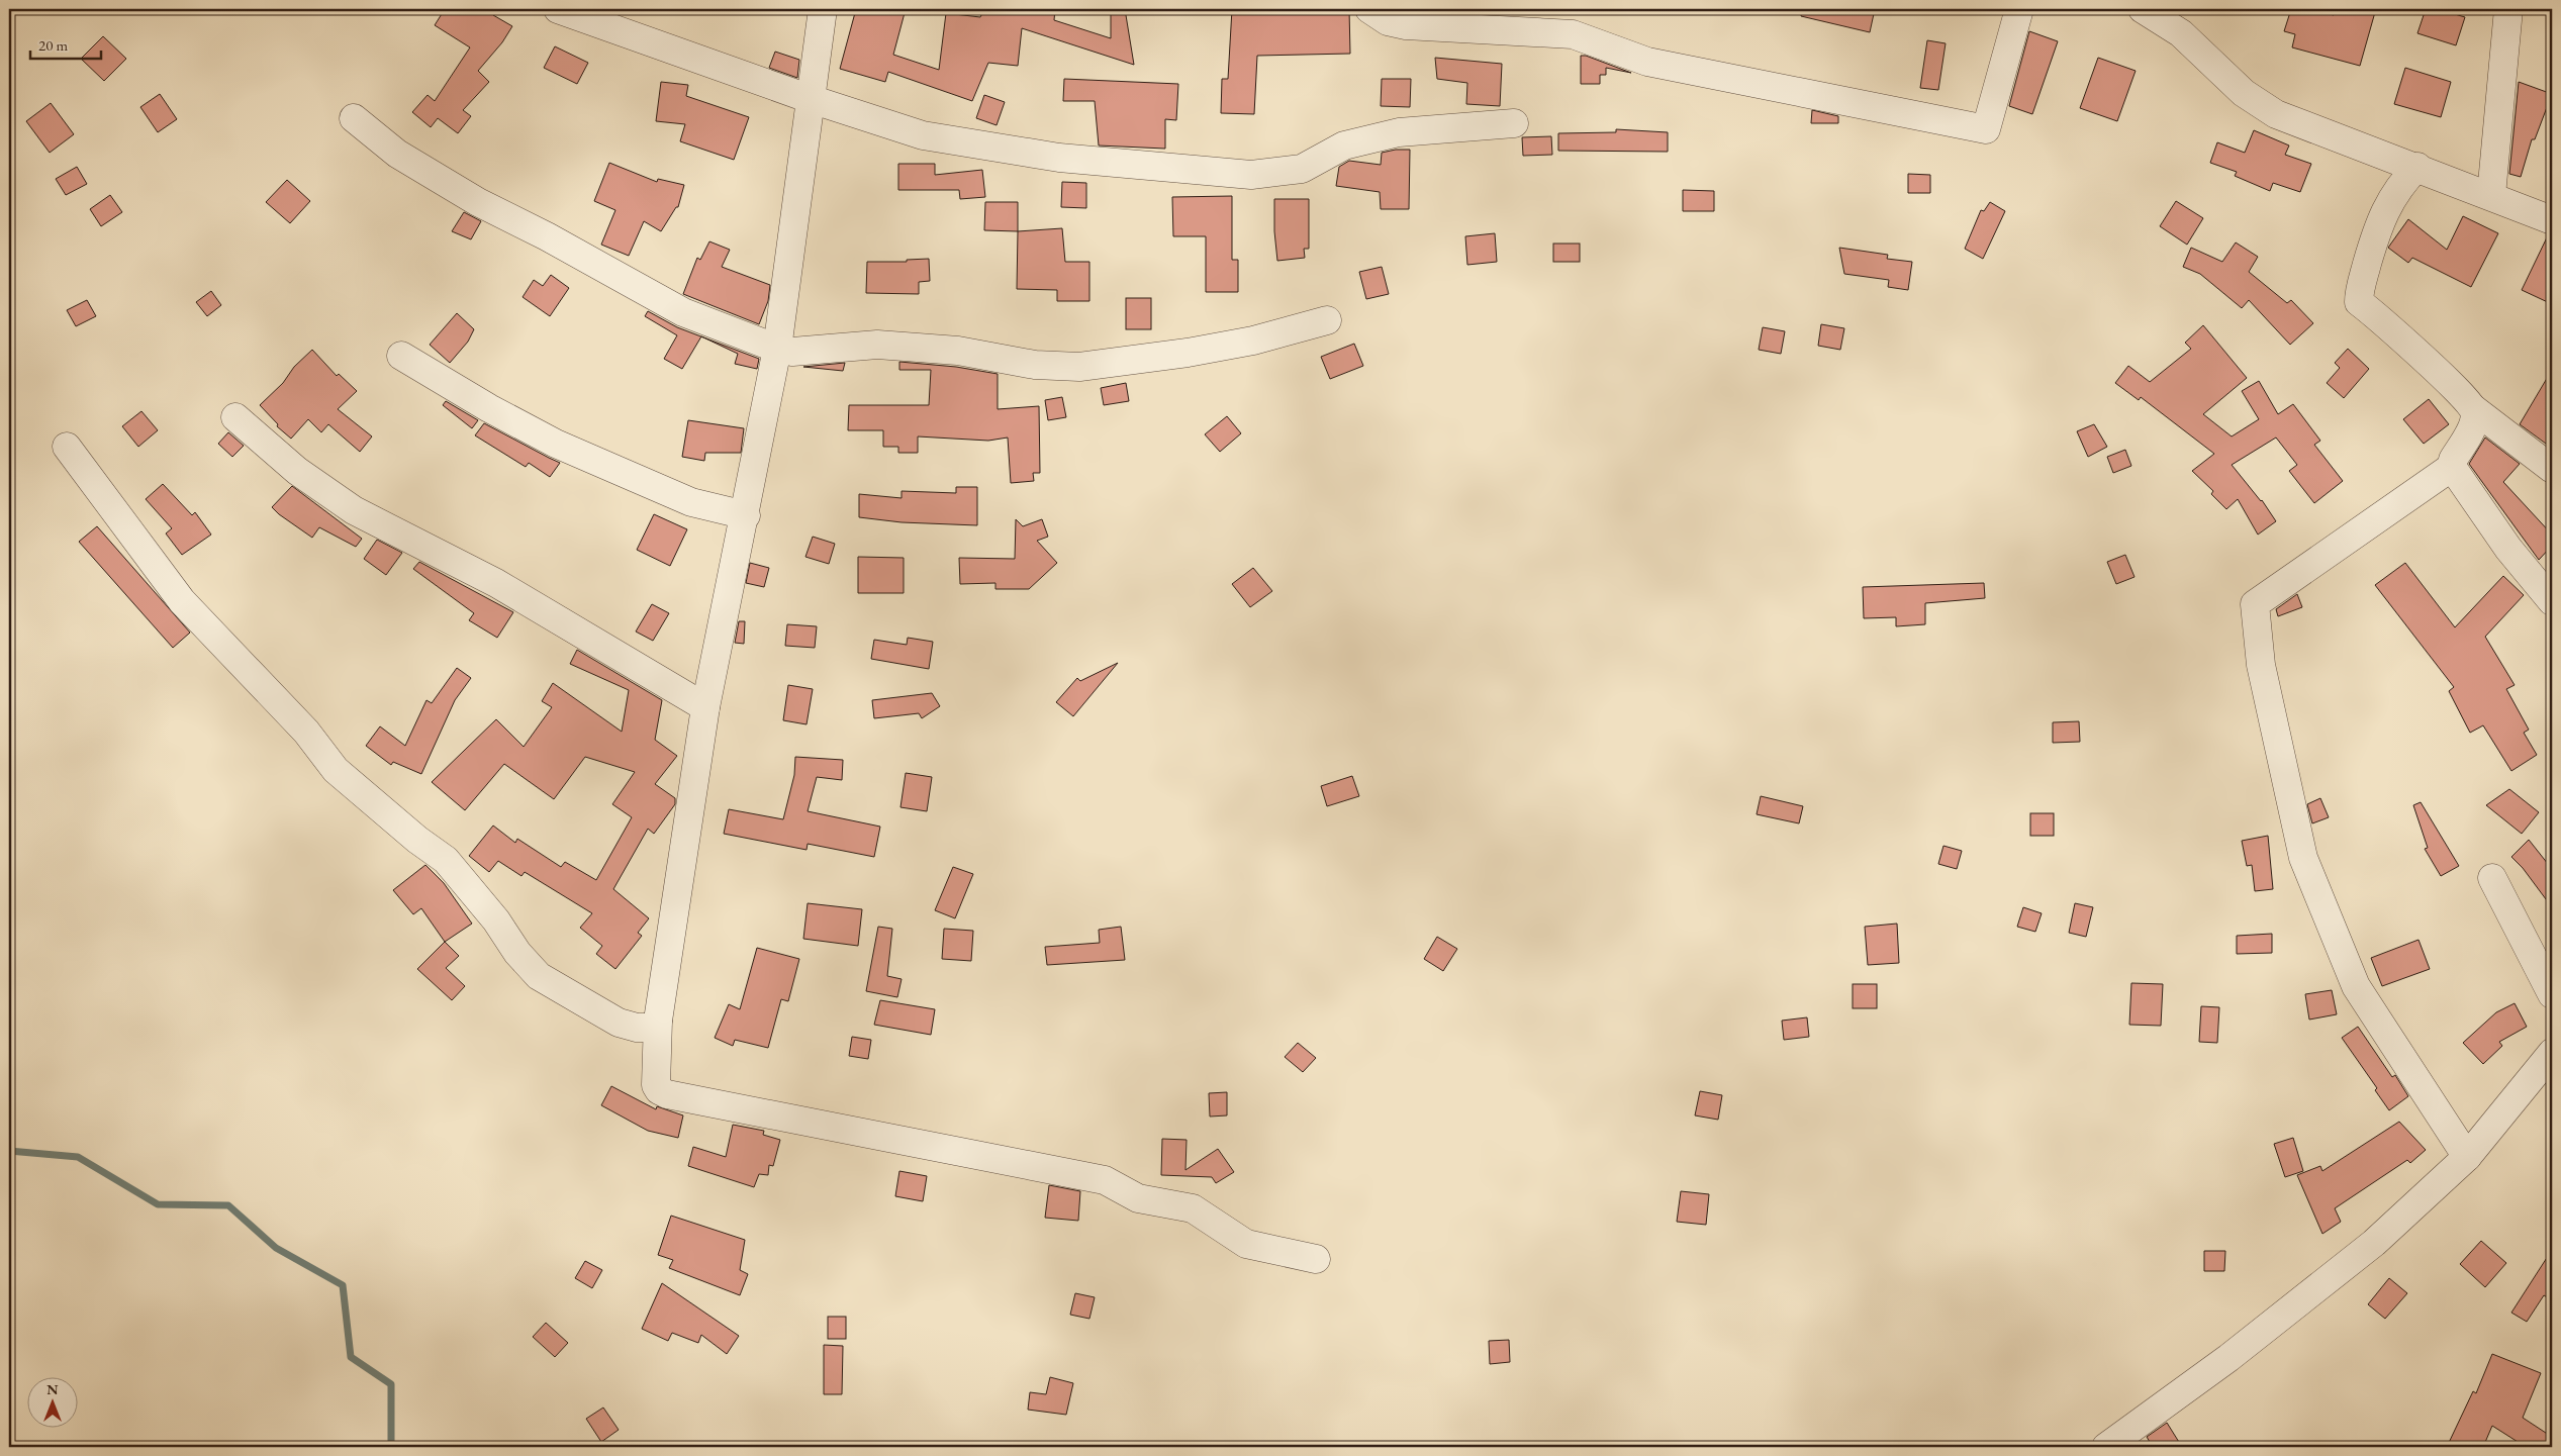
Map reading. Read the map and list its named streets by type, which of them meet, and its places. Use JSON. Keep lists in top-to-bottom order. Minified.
{"scale_bar":"20 m","north":"top"}
